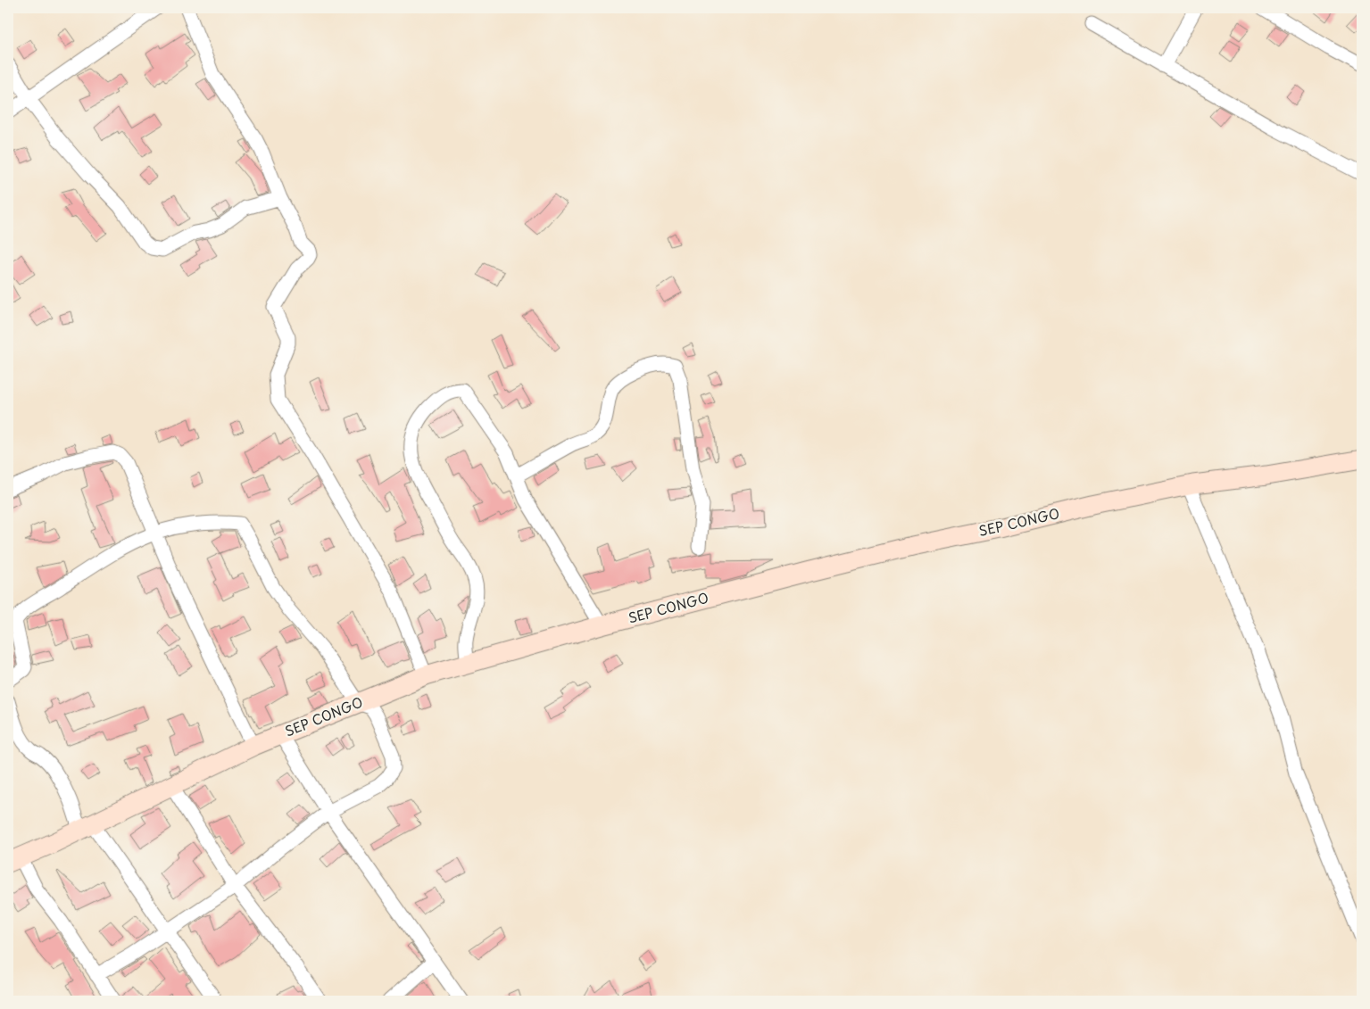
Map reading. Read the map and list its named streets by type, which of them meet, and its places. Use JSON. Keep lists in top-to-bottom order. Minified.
{"streets":{"street":["SEP CONGO"]}}
